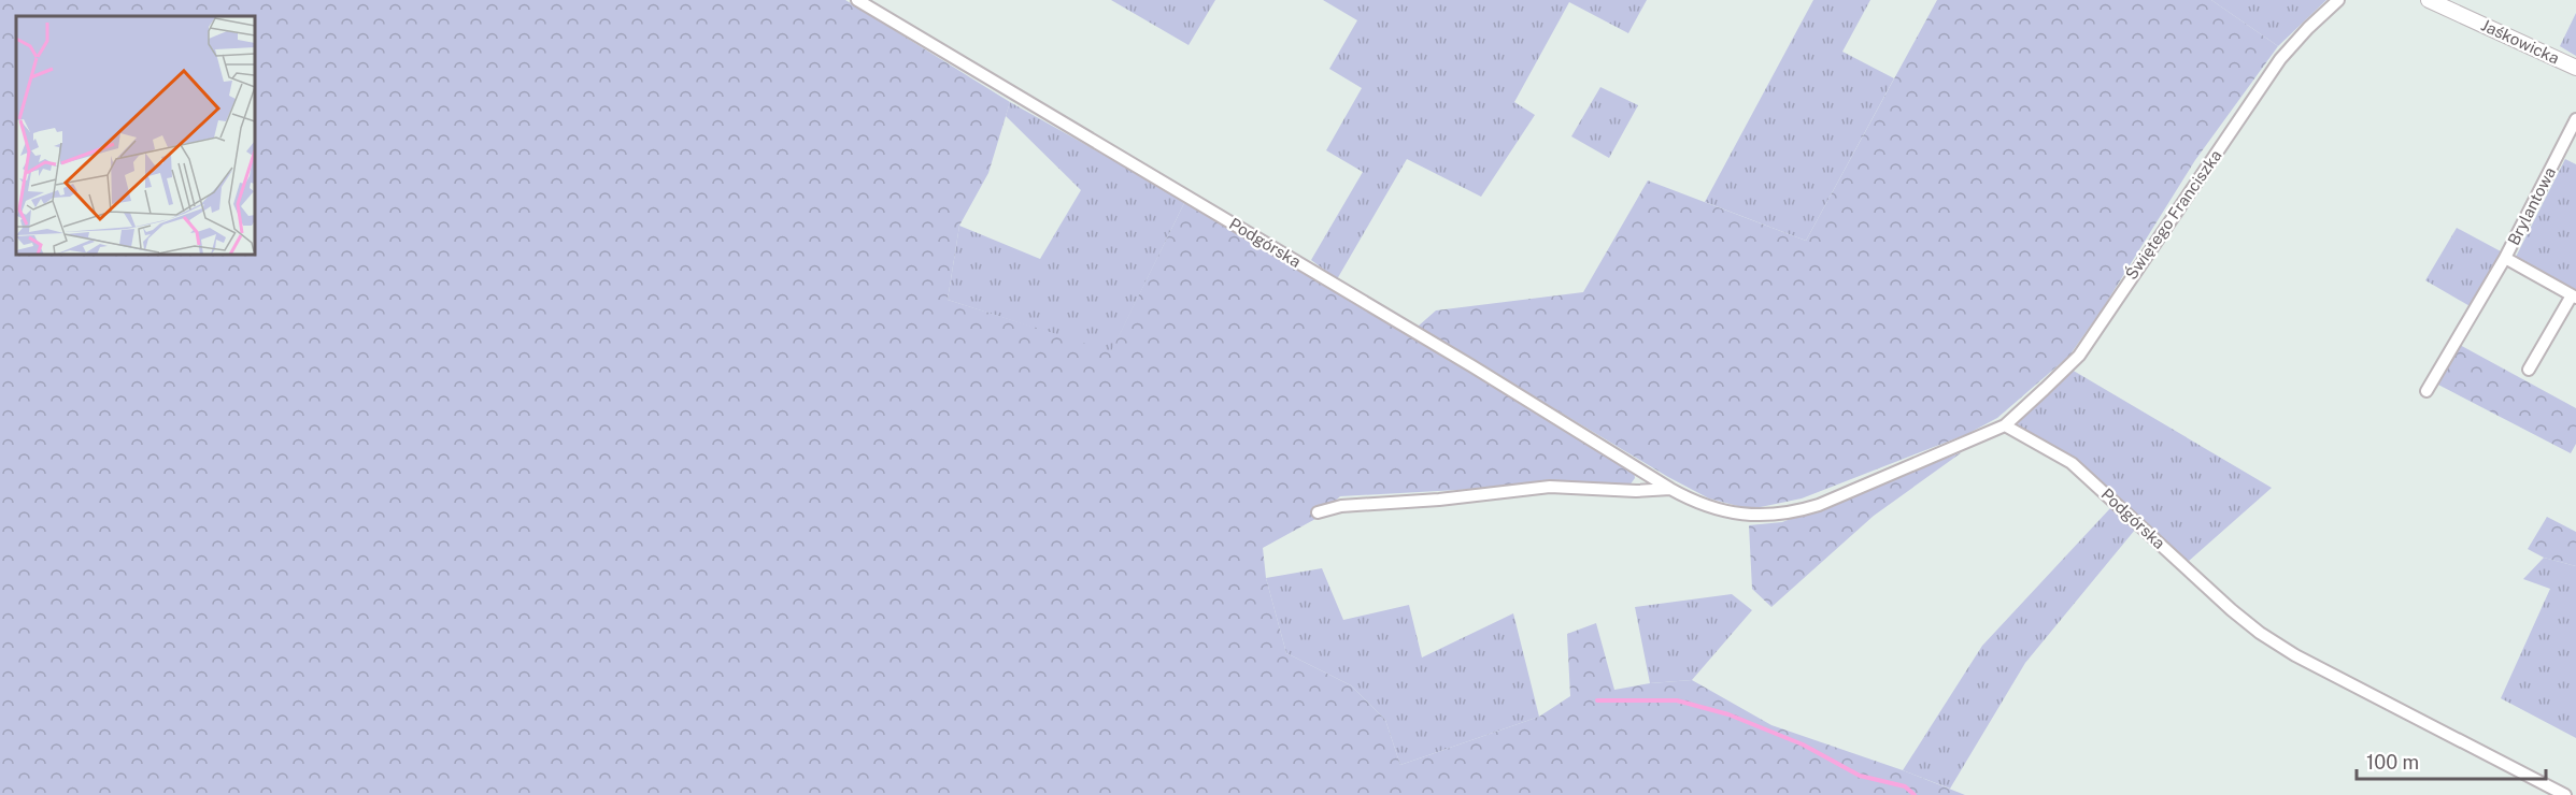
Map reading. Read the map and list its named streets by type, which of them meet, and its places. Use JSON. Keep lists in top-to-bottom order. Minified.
{"streets":{"street":["Jaśkowicka","Brylantowa","Świętego Franciszka","Podgórska"]},"crossings":[["Świętego Franciszka","Podgórska"]],"scale_bar":"100 m"}
